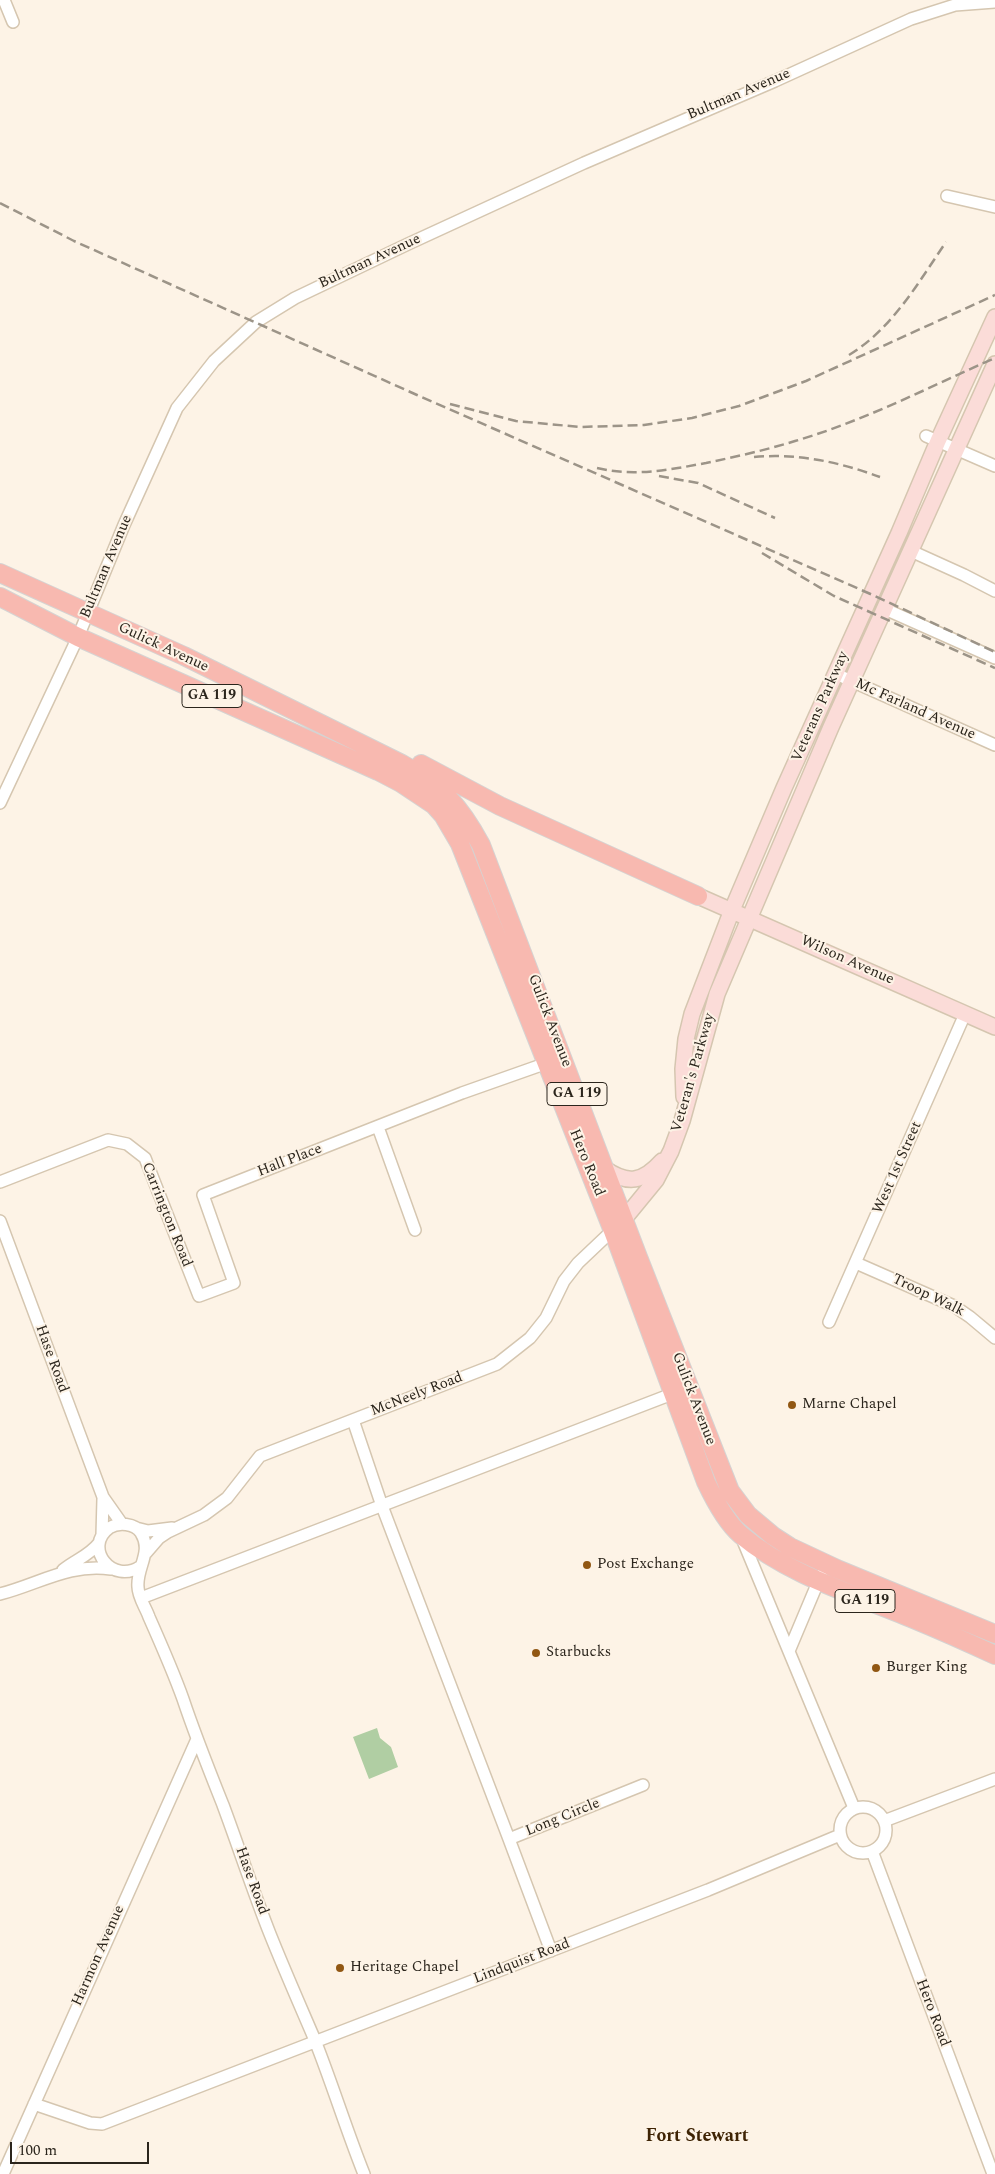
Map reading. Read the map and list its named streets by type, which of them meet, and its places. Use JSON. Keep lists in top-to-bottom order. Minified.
{"streets":{"main road":["Gulick Avenue","GA 119","Veterans Parkway","Wilson Avenue","Veteran's Parkway","Hero Road"],"street":["Bultman Avenue","Mc Farland Avenue","Hall Place","West 1st Street","Carrington Road","Troop Walk","Hase Road","McNeely Road","Long Circle","Harmon Avenue","Lindquist Road"]},"crossings":[["Bultman Avenue","Gulick Avenue"],["Bultman Avenue","GA 119"],["Bultman Avenue","Hero Road"],["Gulick Avenue","Veteran's Parkway"],["Gulick Avenue","Hero Road"],["Gulick Avenue","McNeely Road"],["GA 119","Hero Road"],["Veterans Parkway","Mc Farland Avenue"],["Veterans Parkway","Wilson Avenue"],["Veterans Parkway","Veteran's Parkway"],["Wilson Avenue","Veteran's Parkway"],["Wilson Avenue","West 1st Street"],["Veteran's Parkway","Hero Road"],["Veteran's Parkway","McNeely Road"],["Hall Place","Hero Road"],["Hall Place","Carrington Road"],["Hero Road","McNeely Road"],["Hero Road","Lindquist Road"],["West 1st Street","Troop Walk"],["Hase Road","Harmon Avenue"],["Hase Road","Lindquist Road"],["Long Circle","Lindquist Road"],["Harmon Avenue","Lindquist Road"]],"districts":["Fort Stewart"],"places":["Marne Chapel","Post Exchange","Starbucks","Burger King","Heritage Chapel"],"scale_bar":"100 m"}
